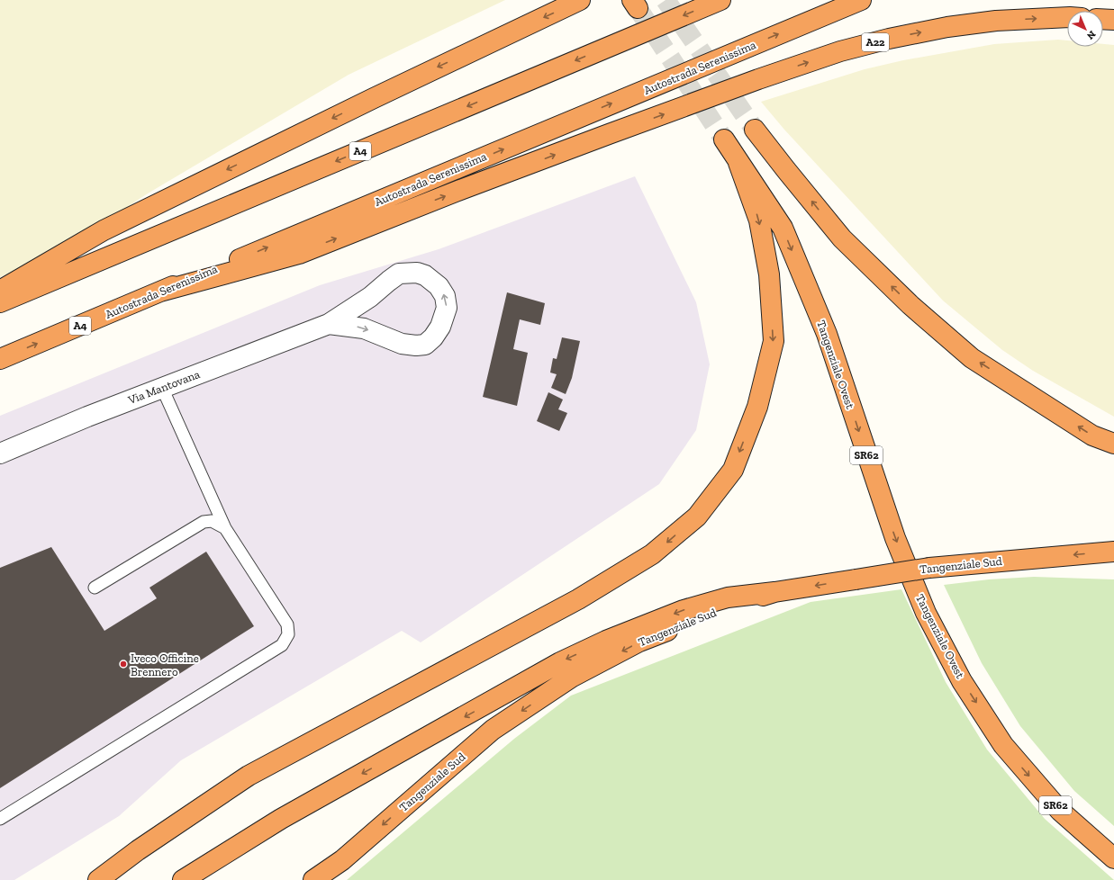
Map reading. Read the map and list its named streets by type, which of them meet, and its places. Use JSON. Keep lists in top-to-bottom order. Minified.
{"streets":{"highway":["A22","Autostrada Serenissima","A4","Tangenziale Ovest","SR62","Tangenziale Sud"],"street":["Via Mantovana"]},"crossings":[["A22","A4"],["Autostrada Serenissima","A4"]],"places":["Iveco Officine Brennero"],"north":"bottom right"}
